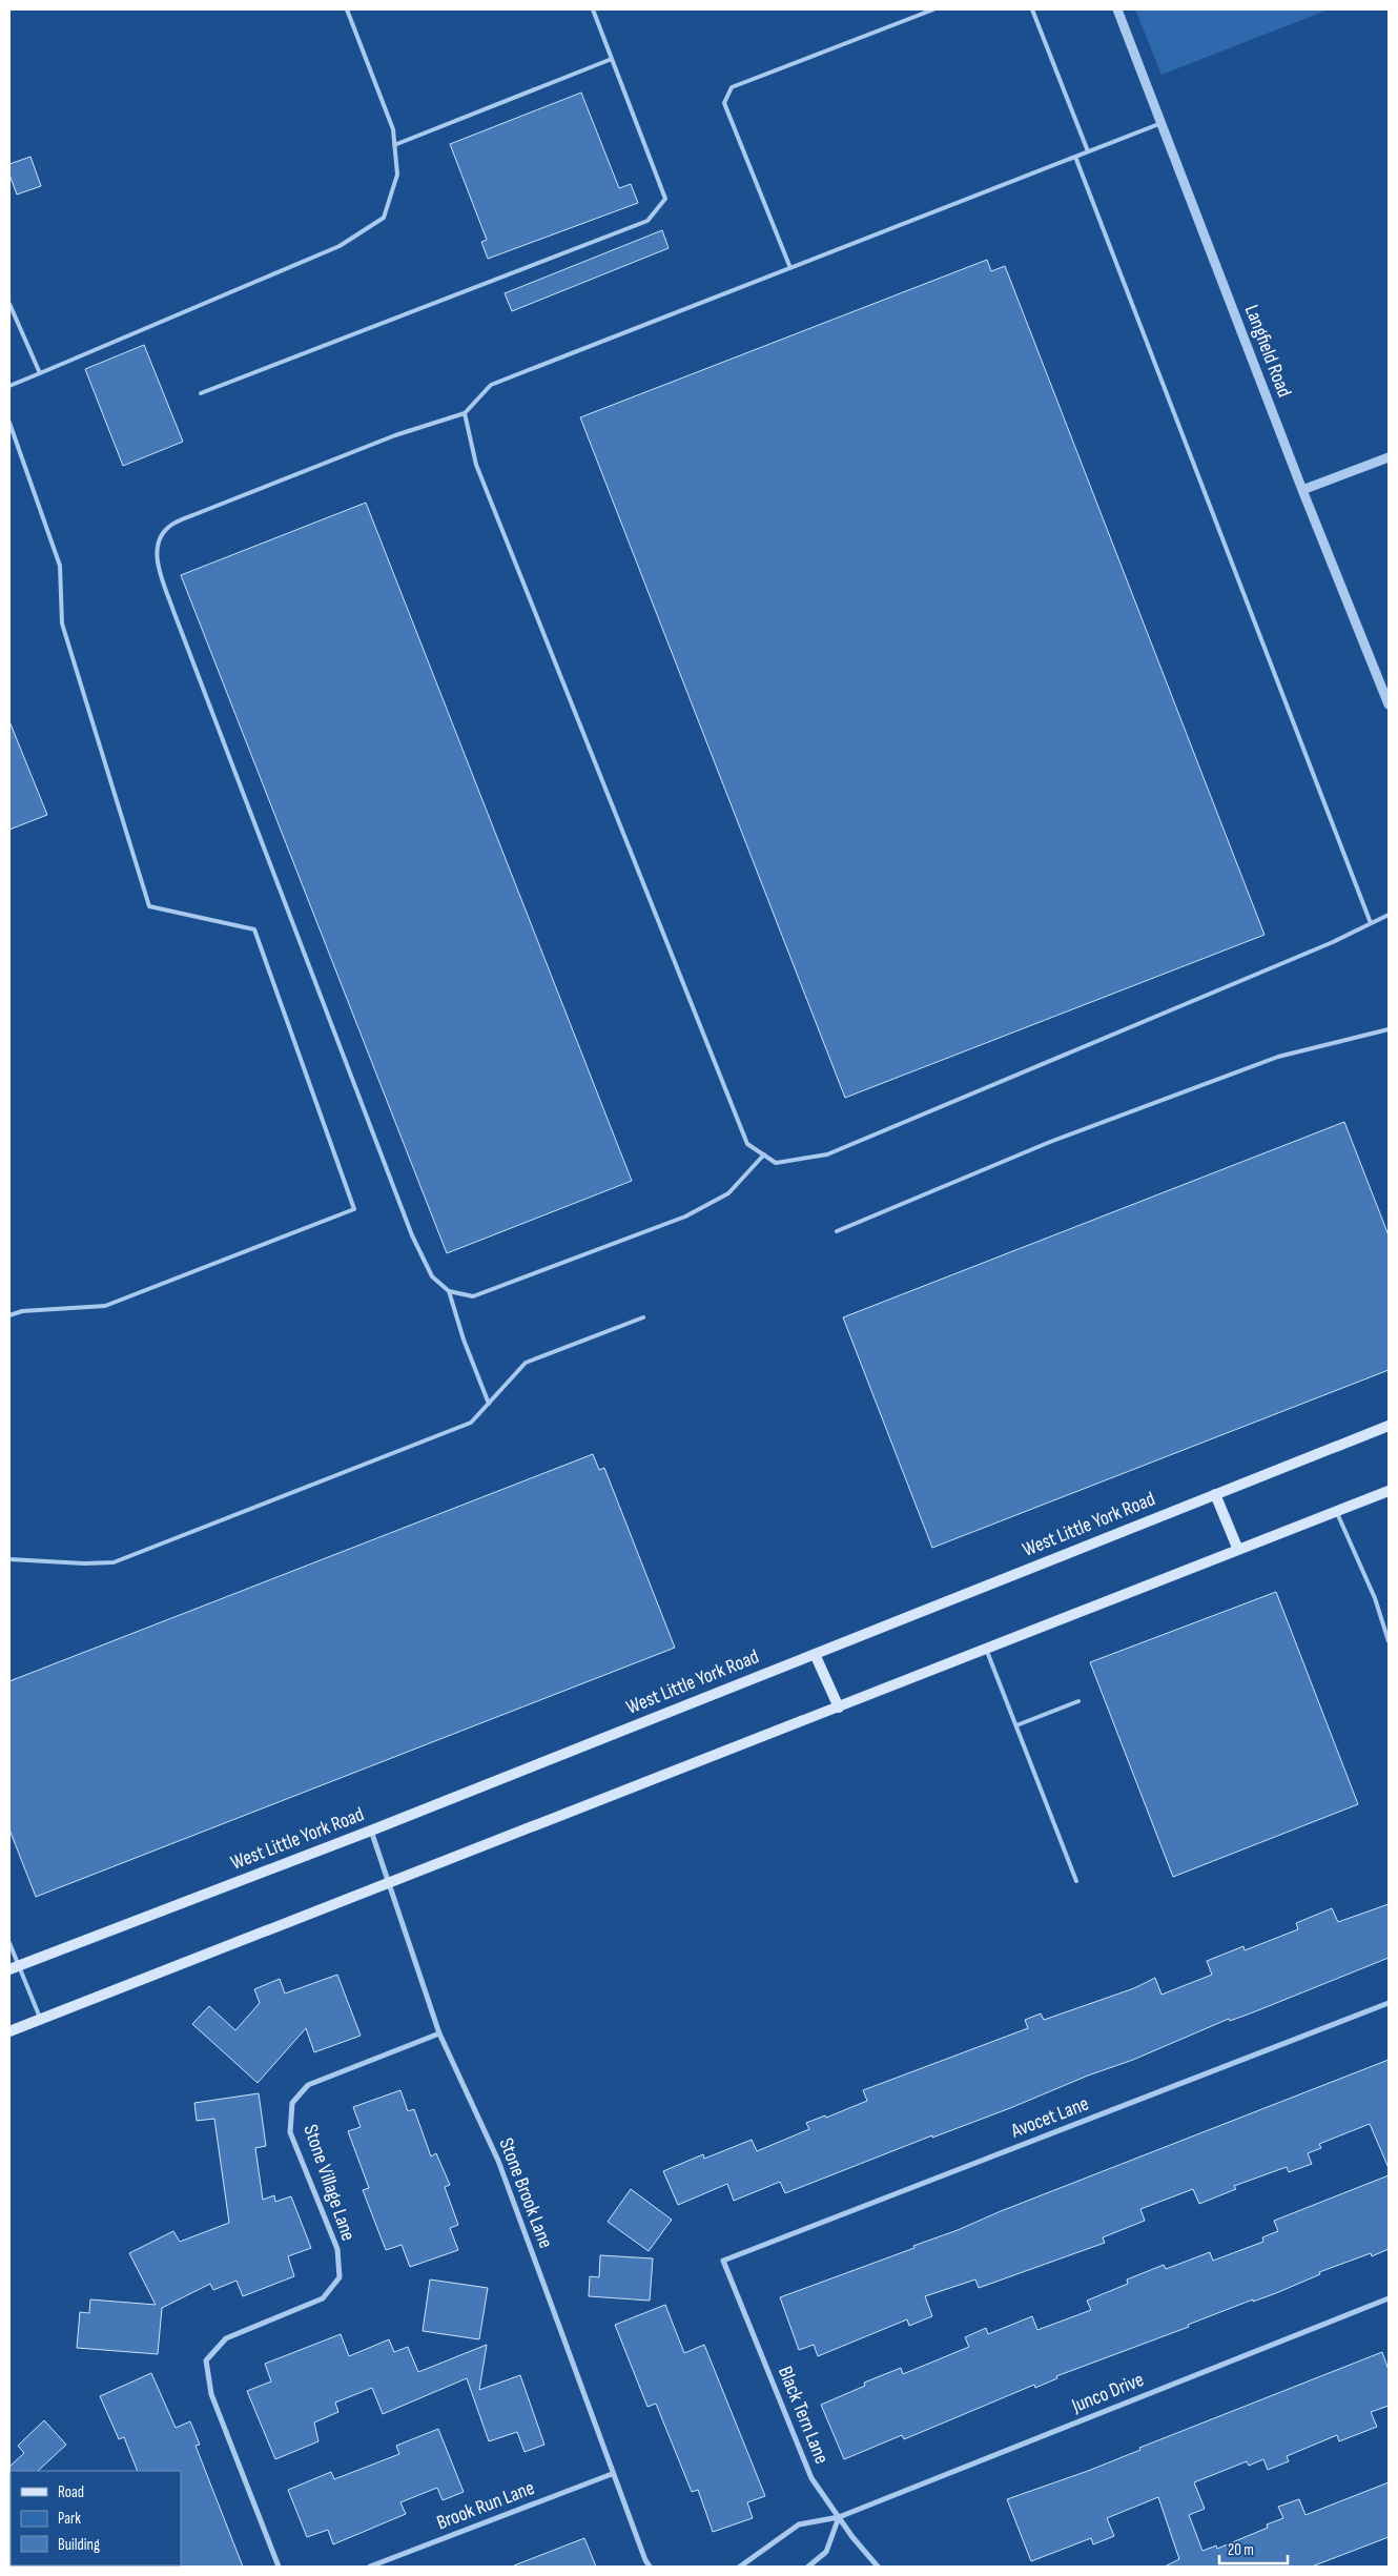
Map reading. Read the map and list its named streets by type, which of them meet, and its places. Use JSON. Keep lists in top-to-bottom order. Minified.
{"streets":{"main road":["West Little York Road"],"street":["Langfield Road","Avocet Lane","Stone Village Lane","Stone Brook Lane","Junco Drive","Black Tern Lane","Brook Run Lane"]},"crossings":[["West Little York Road","Stone Brook Lane"],["Avocet Lane","Black Tern Lane"],["Stone Village Lane","Stone Brook Lane"],["Stone Brook Lane","Brook Run Lane"],["Junco Drive","Black Tern Lane"]],"legend":["Road","Park","Building"],"scale_bar":"20 m"}
